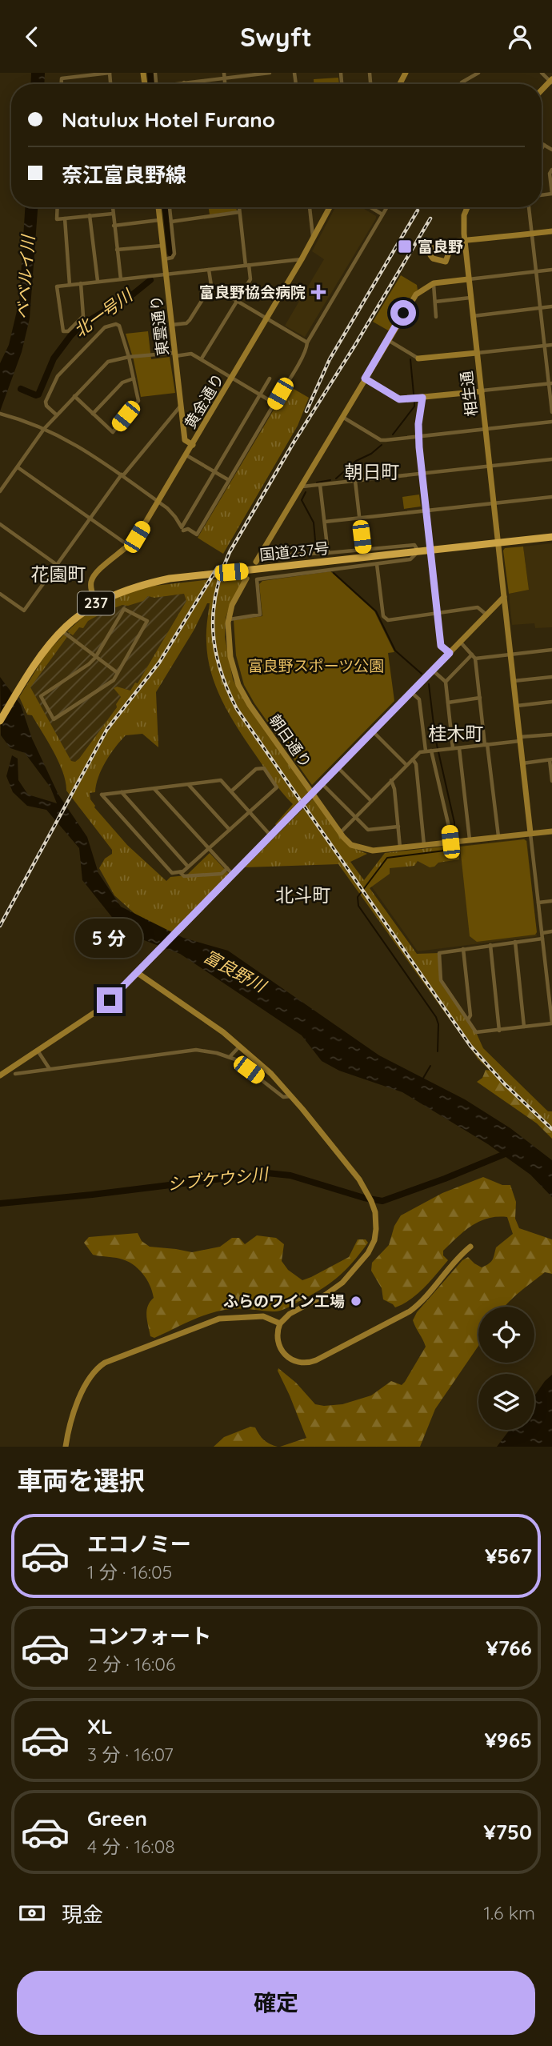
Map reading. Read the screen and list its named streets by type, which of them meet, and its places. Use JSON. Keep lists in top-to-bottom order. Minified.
{"streets":{"highway":["国道237号","237"],"street":["東雲通り","相生通","黄金通り","朝日通り"]},"crossings":[["東雲通り","黄金通り"],["相生通","国道237号"],["黄金通り","国道237号"]],"districts":["朝日町","花園町","桂木町","北斗町"],"water":["ベベルイ川","北一号川","富良野川","シブケウシ川"],"parks":["富良野スポーツ公園"],"places":{"transit":["富良野"],"health":["富良野協会病院"],"other":["ふらのワイン工場"]},"page":{"header":"Swyft","banner":["Natulux Hotel Furano","奈江富良野線"],"bubble":"5 分","heading":"車両を選択","list":[{"name":"エコノミー","note":"1 分 · 16:05","value":"¥567"},{"name":"コンフォート","note":"2 分 · 16:06","value":"¥766"},{"name":"XL","note":"3 分 · 16:07","value":"¥965"},{"name":"Green","note":"4 分 · 16:08","value":"¥750"}],"pay":["現金","1.6 km"],"buttons":"確定"}}
